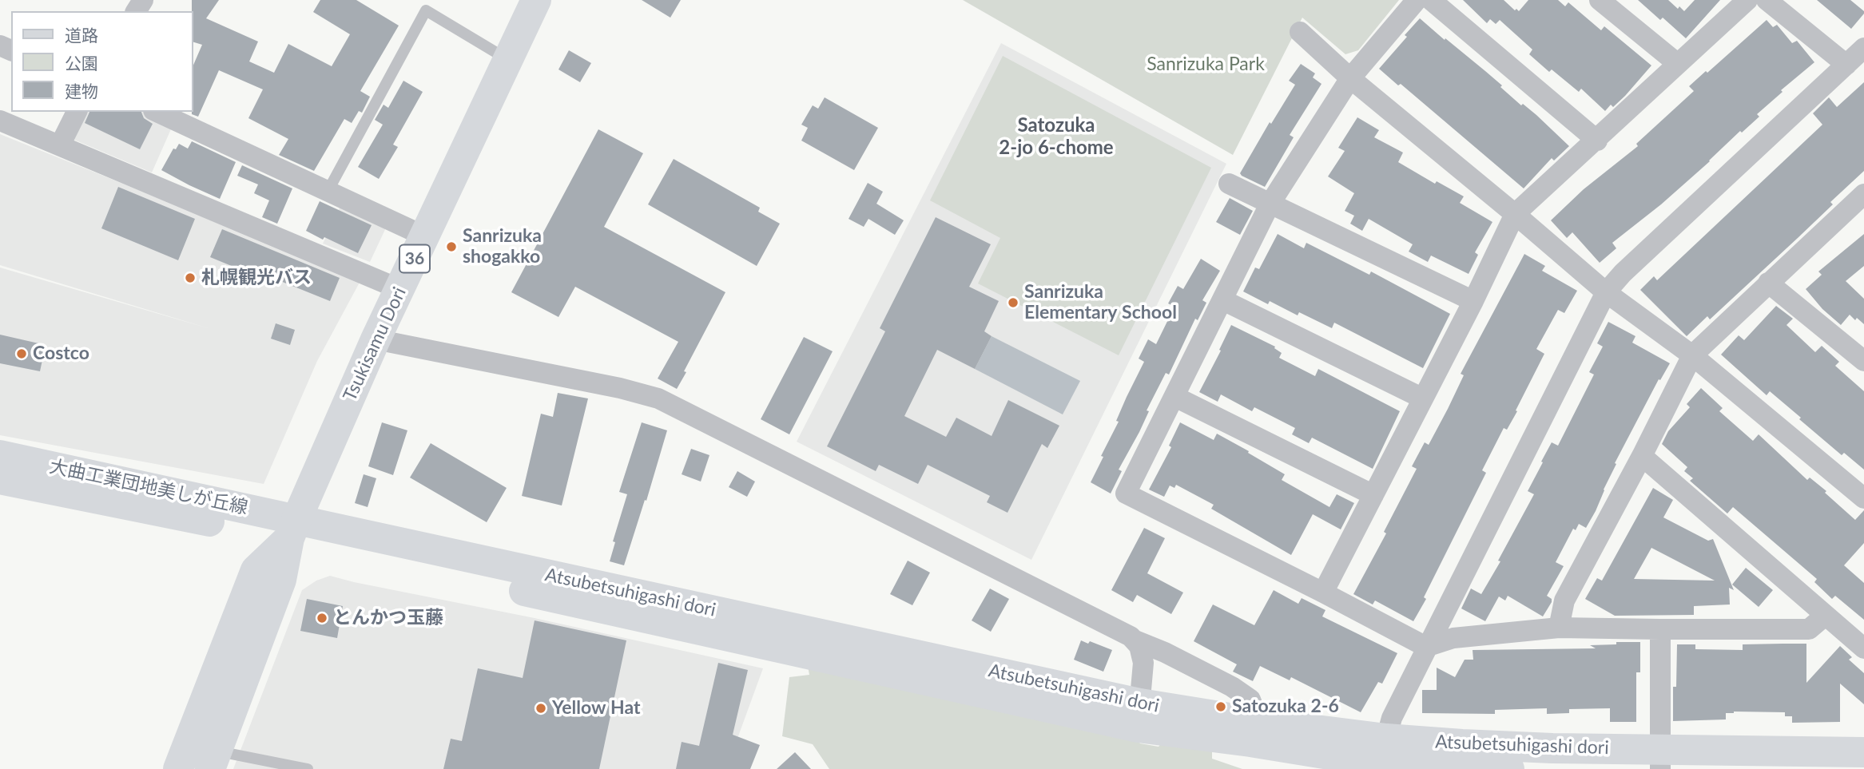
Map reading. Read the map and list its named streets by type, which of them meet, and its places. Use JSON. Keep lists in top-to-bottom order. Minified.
{"streets":{"main road":["36","Tsukisamu Dori","大曲工業団地美しが丘線","Atsubetsuhigashi dori"]},"crossings":[["Tsukisamu Dori","大曲工業団地美しが丘線"],["Tsukisamu Dori","Atsubetsuhigashi dori"],["大曲工業団地美しが丘線","Atsubetsuhigashi dori"]],"districts":["Satozuka 2-jo 6-chome"],"parks":["Sanrizuka Park"],"places":["Sanrizuka shogakko","札幌観光バス","Sanrizuka Elementary School","Costco","とんかつ玉藤","Satozuka 2-6","Yellow Hat"],"legend":["道路","公園","建物"]}
